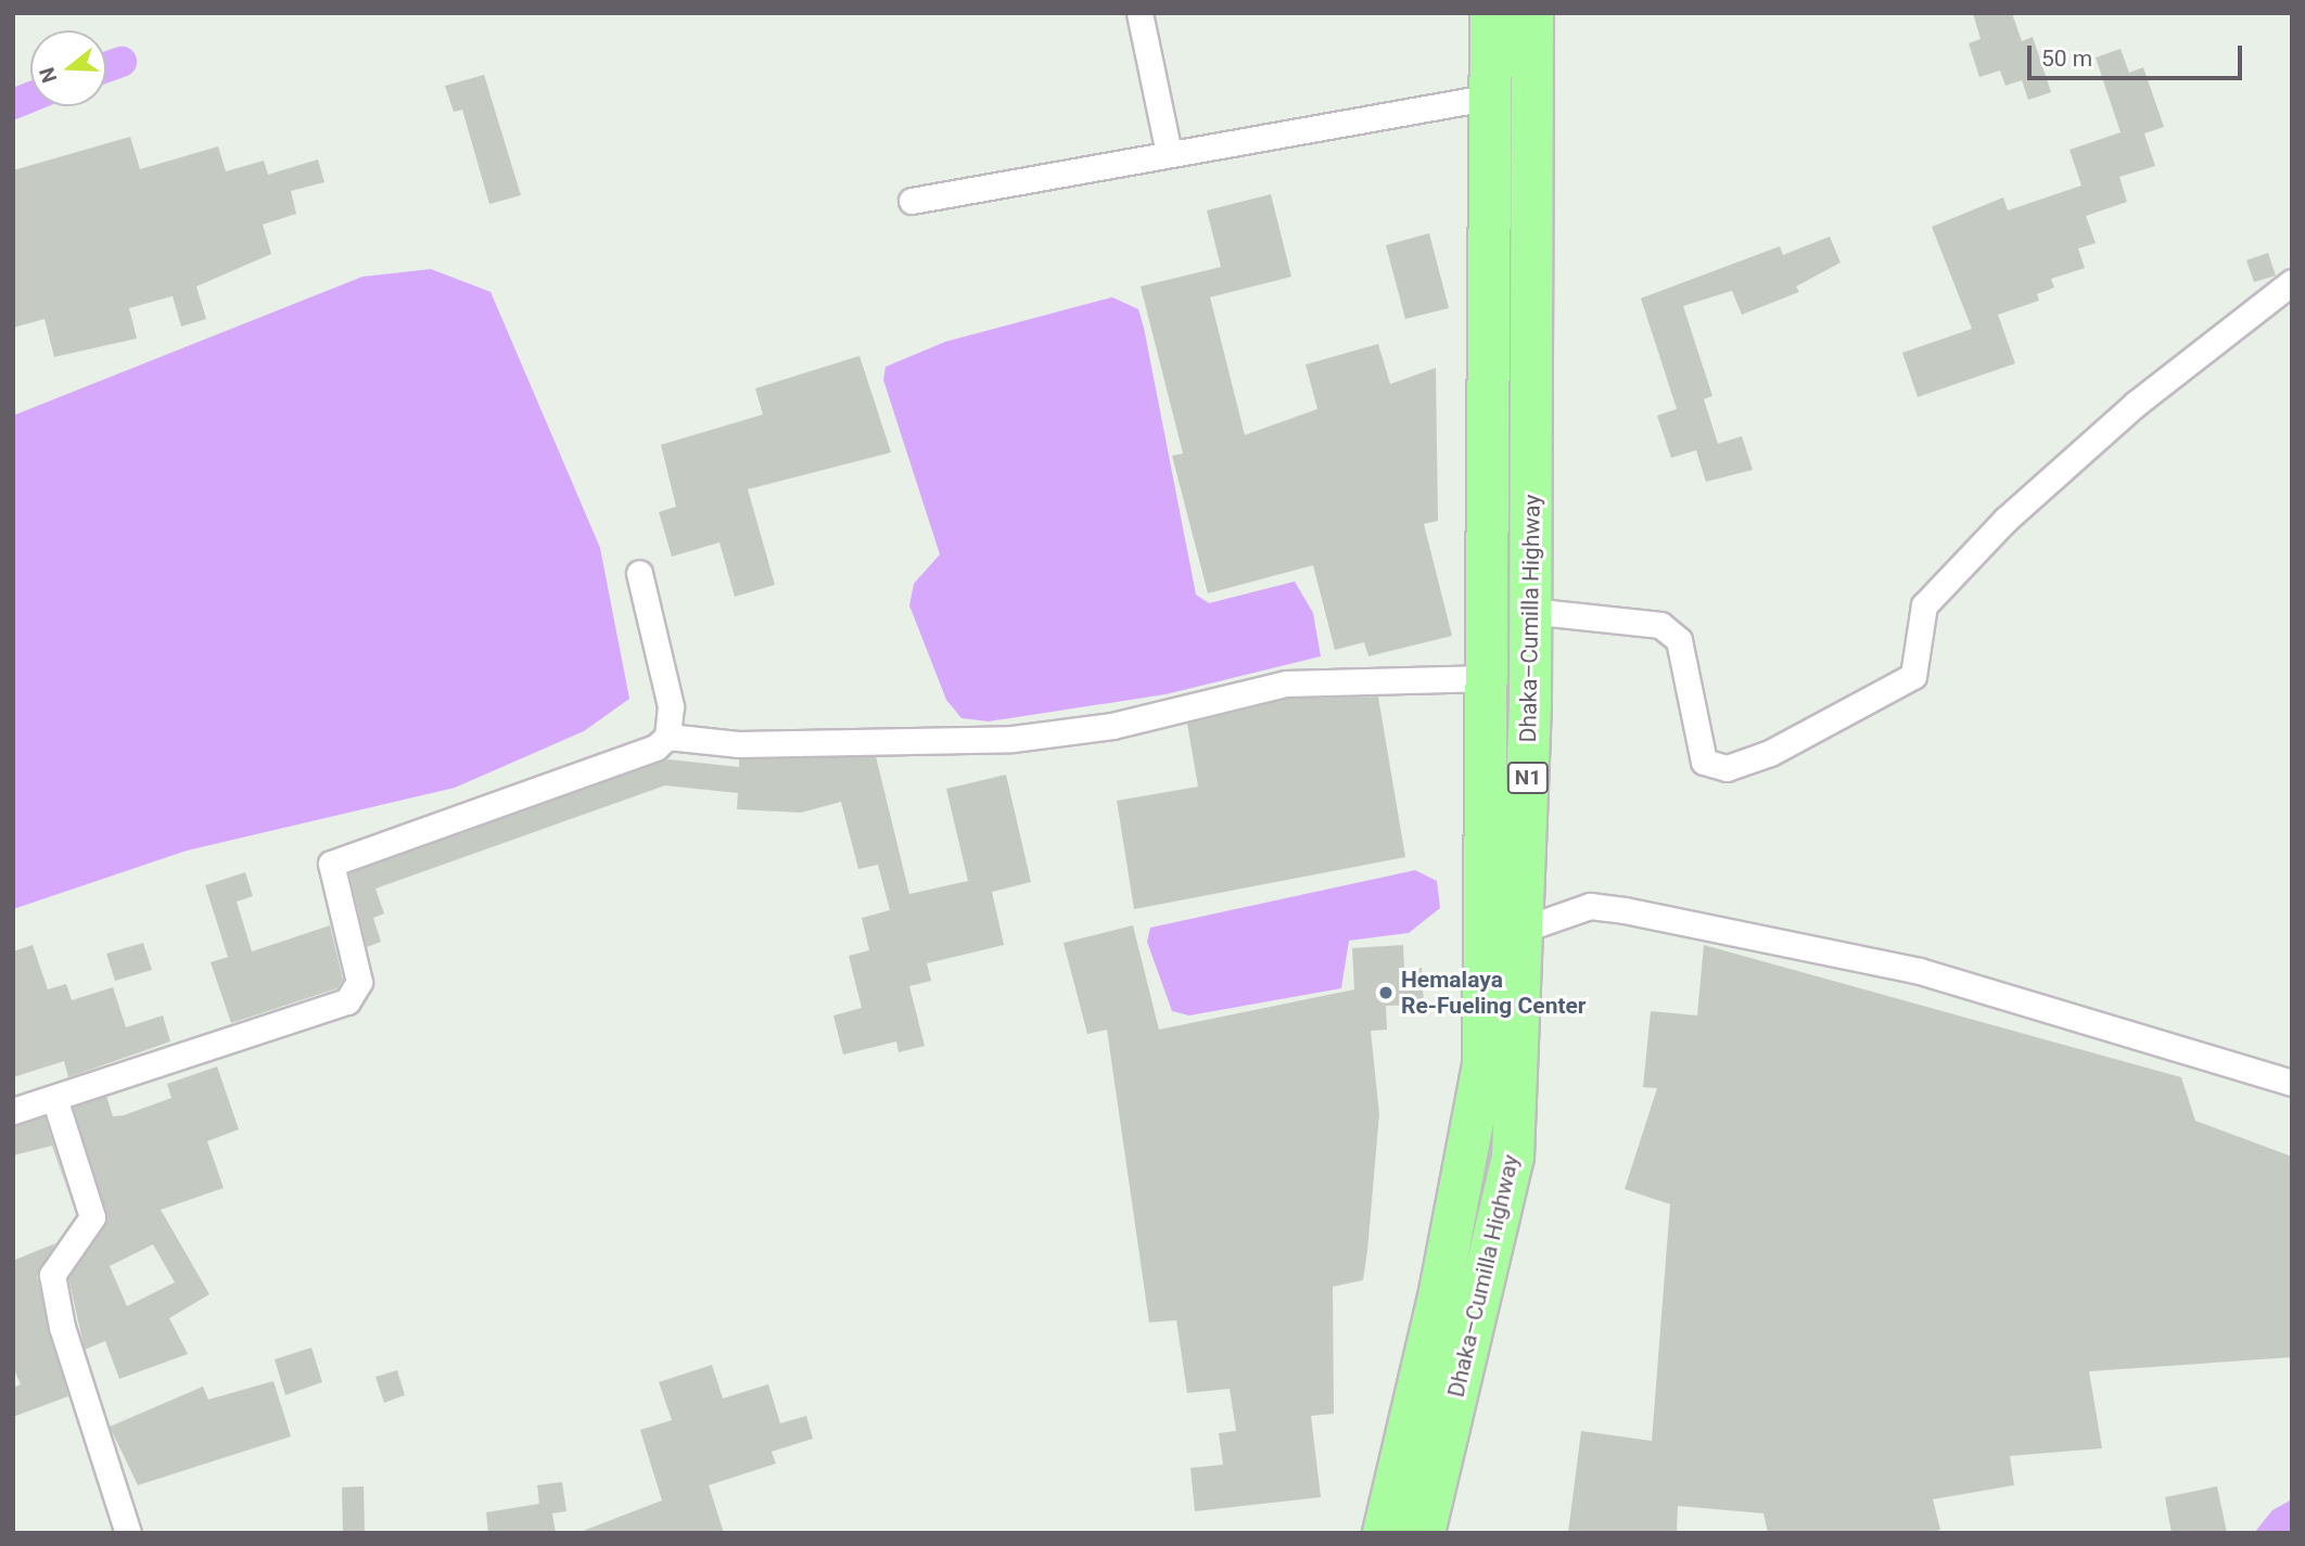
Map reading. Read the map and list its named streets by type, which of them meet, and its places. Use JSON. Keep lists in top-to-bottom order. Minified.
{"streets":{"highway":["Dhaka–Cumilla Highway","N1"]},"places":["Hemalaya Re-Fueling Center"],"scale_bar":"50 m","north":"left"}
